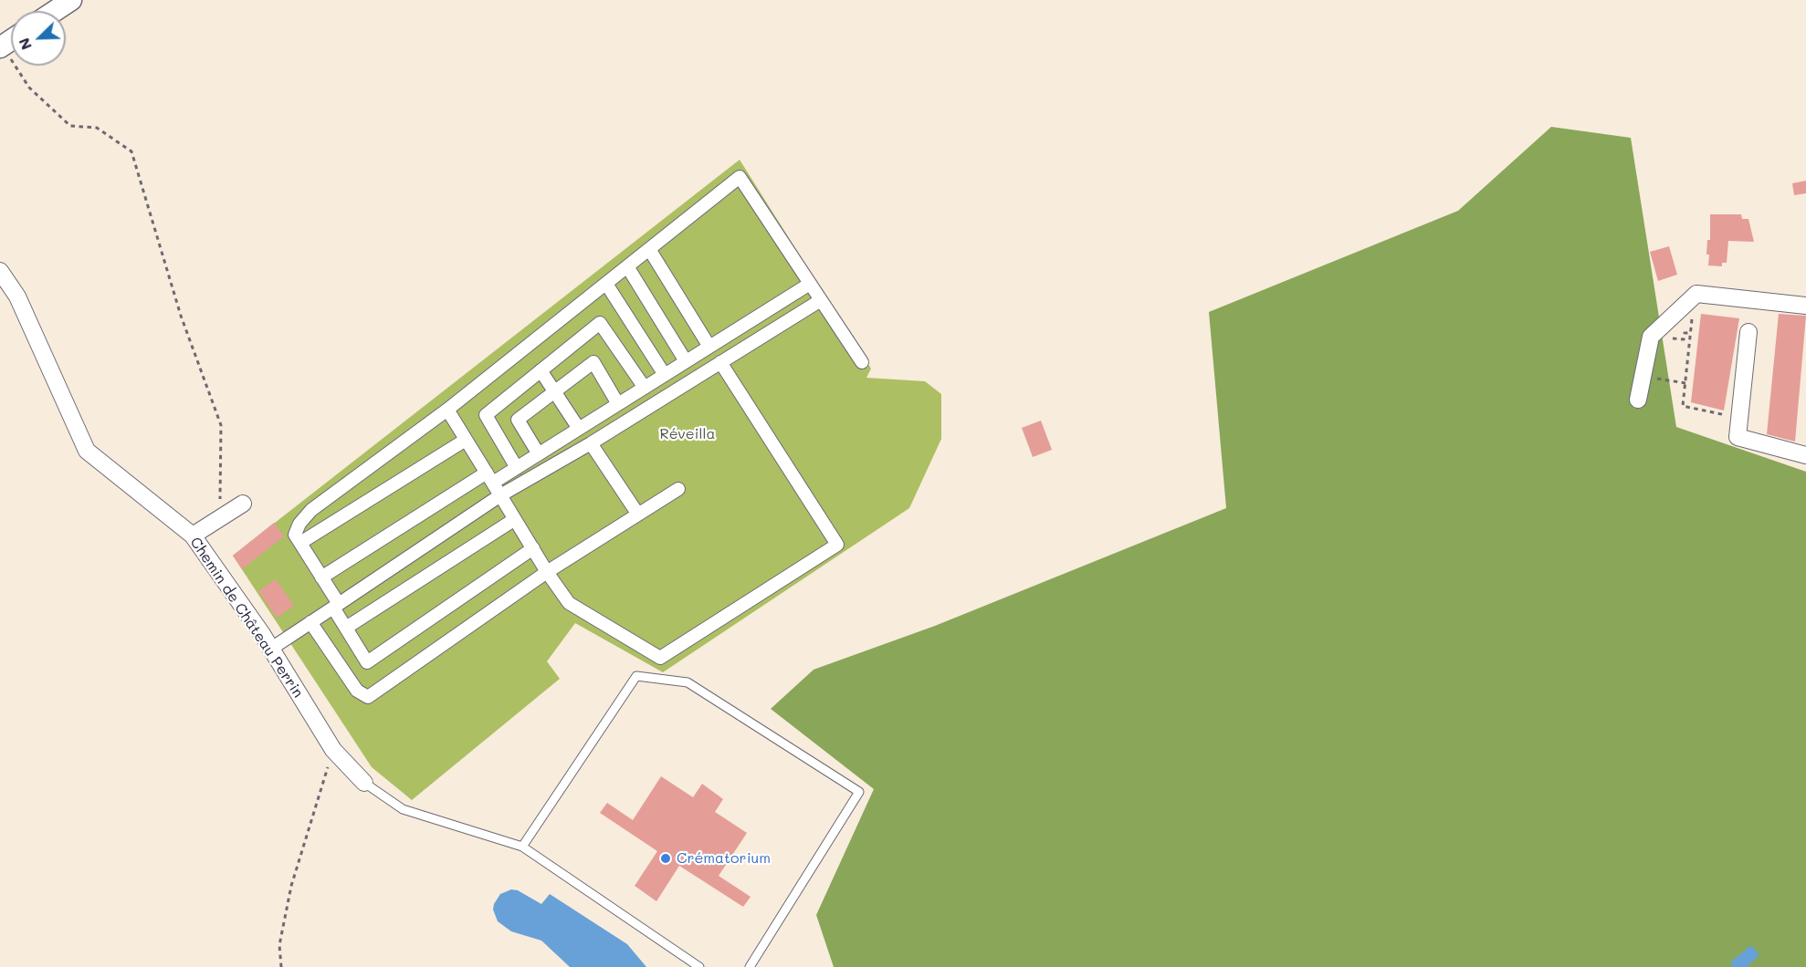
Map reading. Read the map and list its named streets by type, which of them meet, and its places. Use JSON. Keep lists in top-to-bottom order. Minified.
{"streets":{"street":["Chemin de Château Perrin"]},"parks":["Réveilla"],"places":["Crématorium"],"north":"bottom left"}
